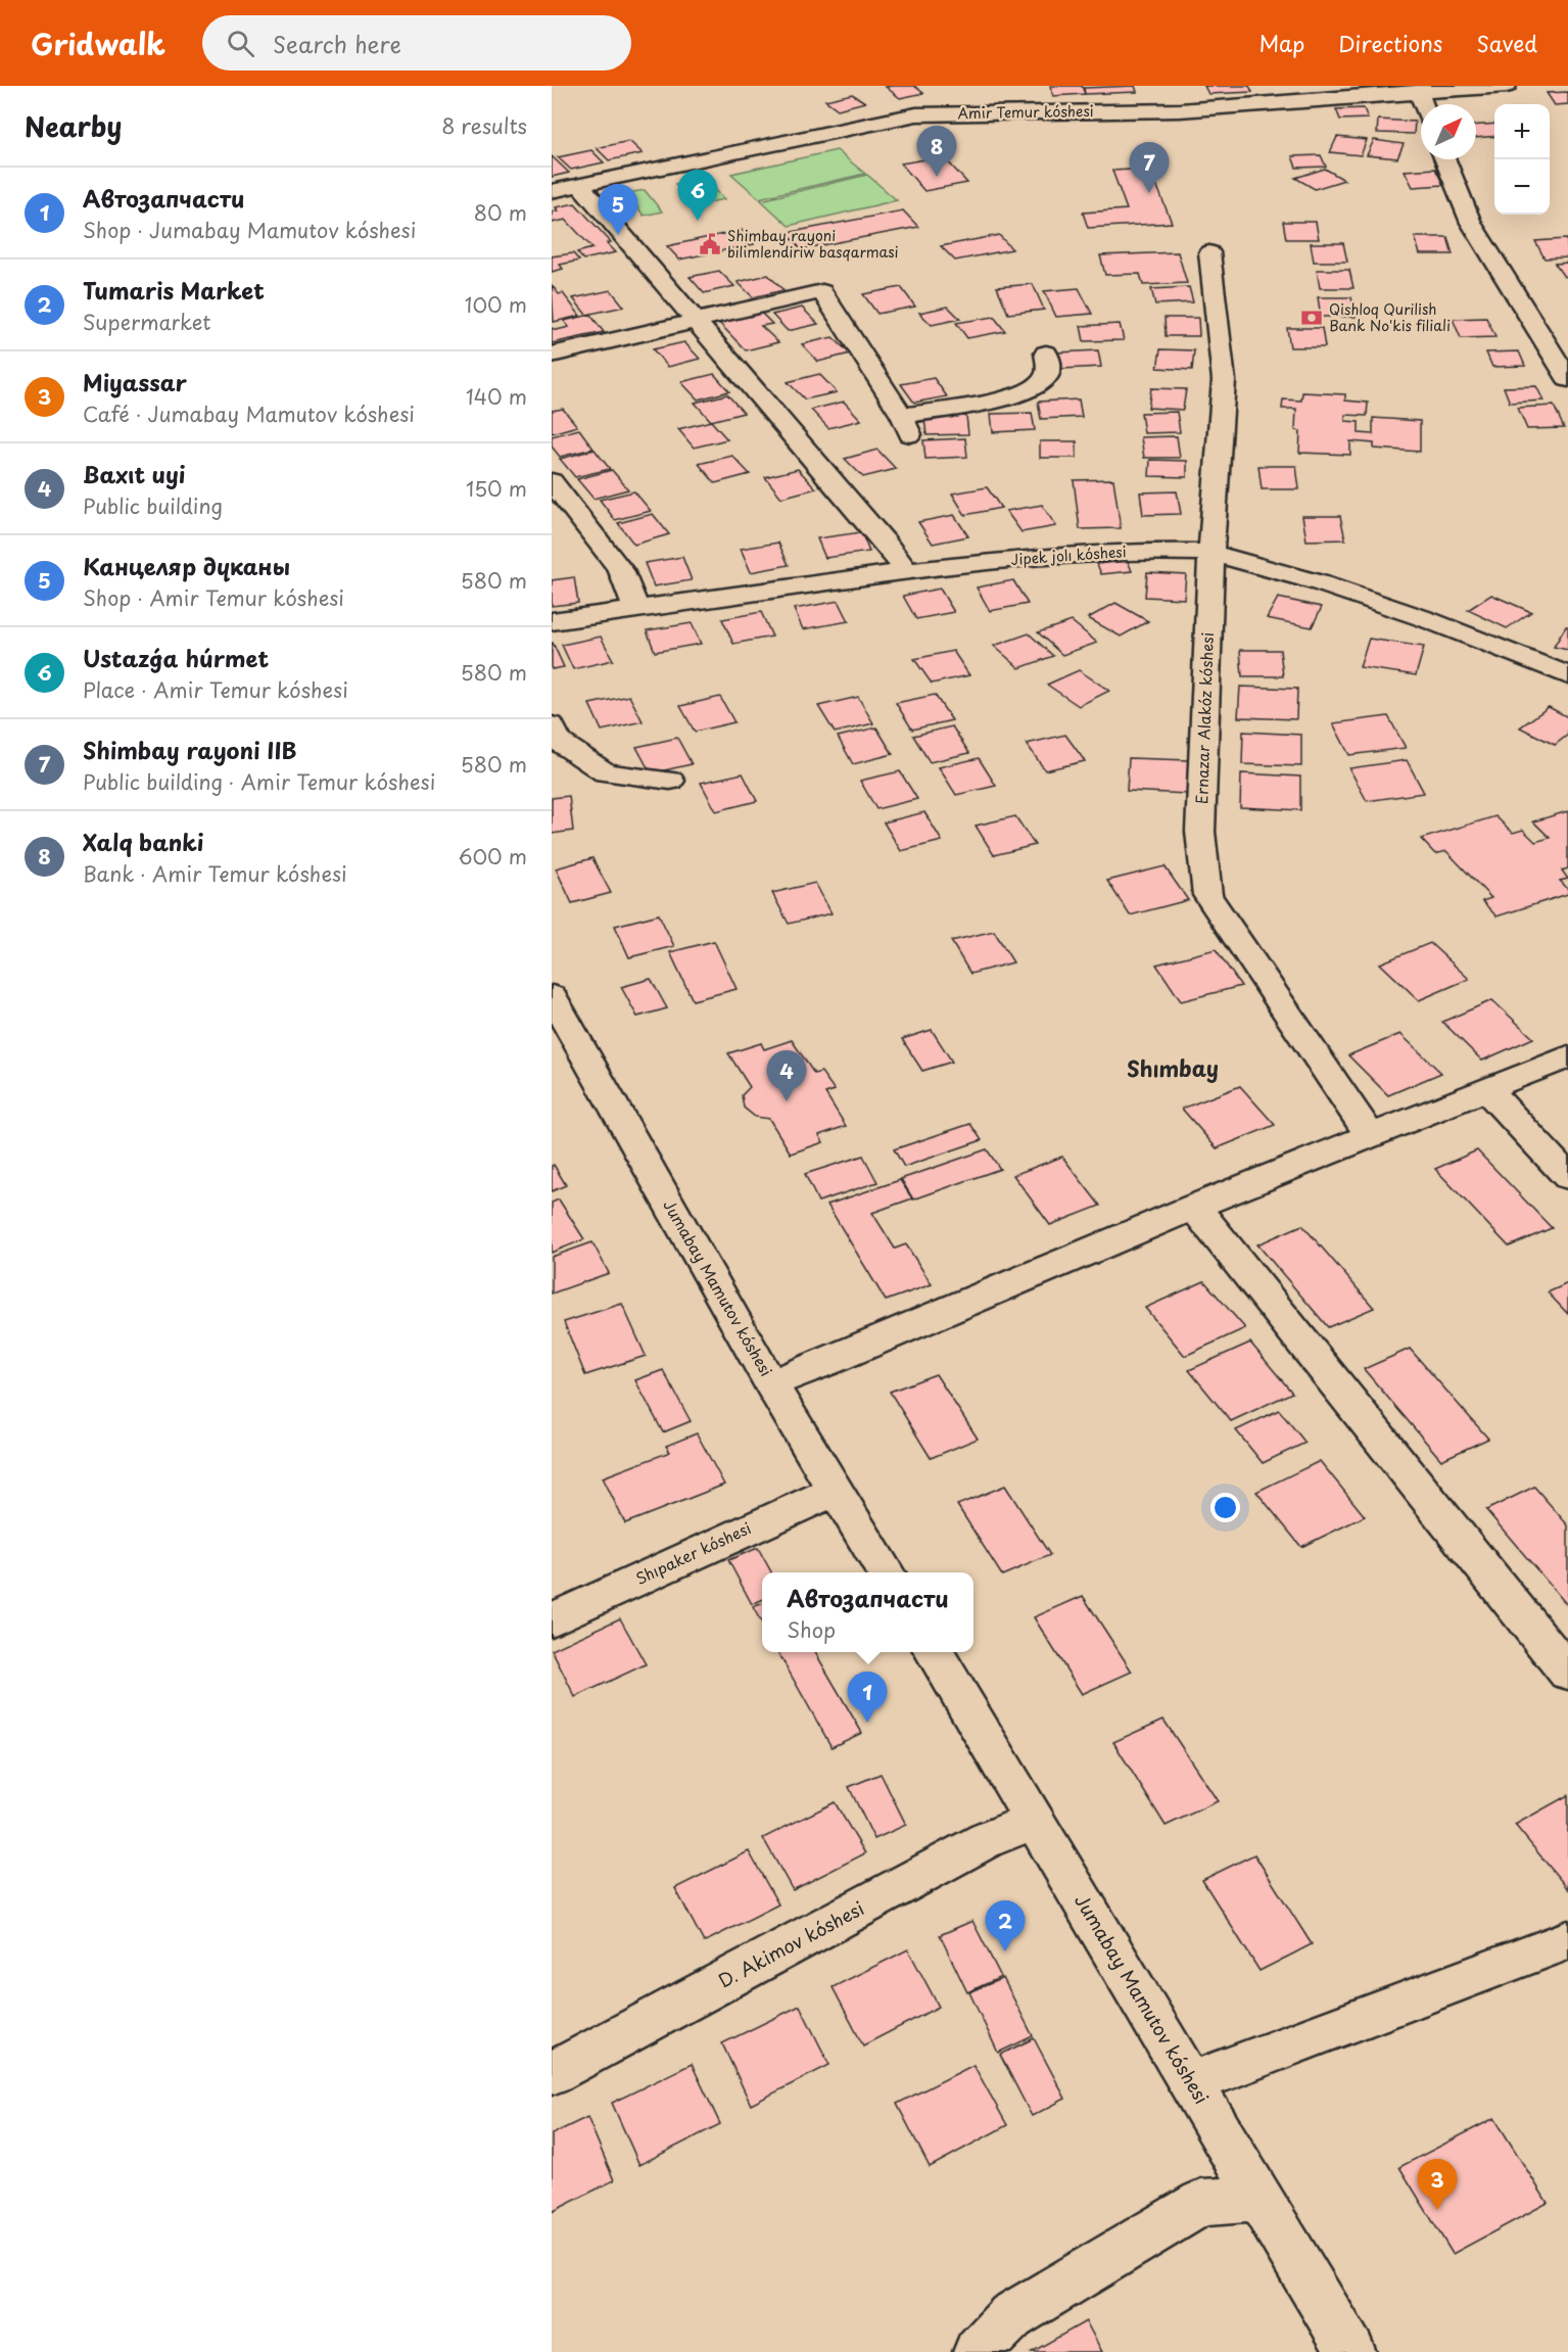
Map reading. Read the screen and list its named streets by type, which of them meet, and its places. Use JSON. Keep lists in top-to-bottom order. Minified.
{"streets":{"street":["Amir Temur kóshesi","Jipek jolı kóshesi","Ernazar Alakóz kóshesi","Jumabay Mamutov kóshesi","Shıpaker kóshesi","D. Akimov kóshesi"]},"crossings":[["Jipek jolı kóshesi","Ernazar Alakóz kóshesi"],["Jumabay Mamutov kóshesi","Shıpaker kóshesi"],["Jumabay Mamutov kóshesi","D. Akimov kóshesi"]],"districts":["Shımbay"],"places":{"public building":["Shimbay rayoni bilimlendiriw basqarmasi"],"bank":["Qishloq Qurilish Bank No'kis filiali"]},"north":"top right","page":{"header":"Gridwalk","search":"Search here","nav":["Map","Directions","Saved"],"heading":["Nearby","8 results"],"map_buttons":["+","−"],"pins":["8","7","6","5","4","1","2","3"],"list":[{"mark":"1","name":"Автозапчасти","note":"Shop · Jumabay Mamutov kóshesi","value":"80 m"},{"mark":"2","name":"Tumaris Market","note":"Supermarket","value":"100 m"},{"mark":"3","name":"Miyassar","note":"Café · Jumabay Mamutov kóshesi","value":"140 m"},{"mark":"4","name":"Baxıt uyi","note":"Public building","value":"150 m"},{"mark":"5","name":"Канцеляр дүканы","note":"Shop · Amir Temur kóshesi","value":"580 m"},{"mark":"6","name":"Ustazǵa húrmet","note":"Place · Amir Temur kóshesi","value":"580 m"},{"mark":"7","name":"Shimbay rayoni IIB","note":"Public building · Amir Temur kóshesi","value":"580 m"},{"mark":"8","name":"Xalq banki","note":"Bank · Amir Temur kóshesi","value":"600 m"}],"popup":["Автозапчасти","Shop"]}}
